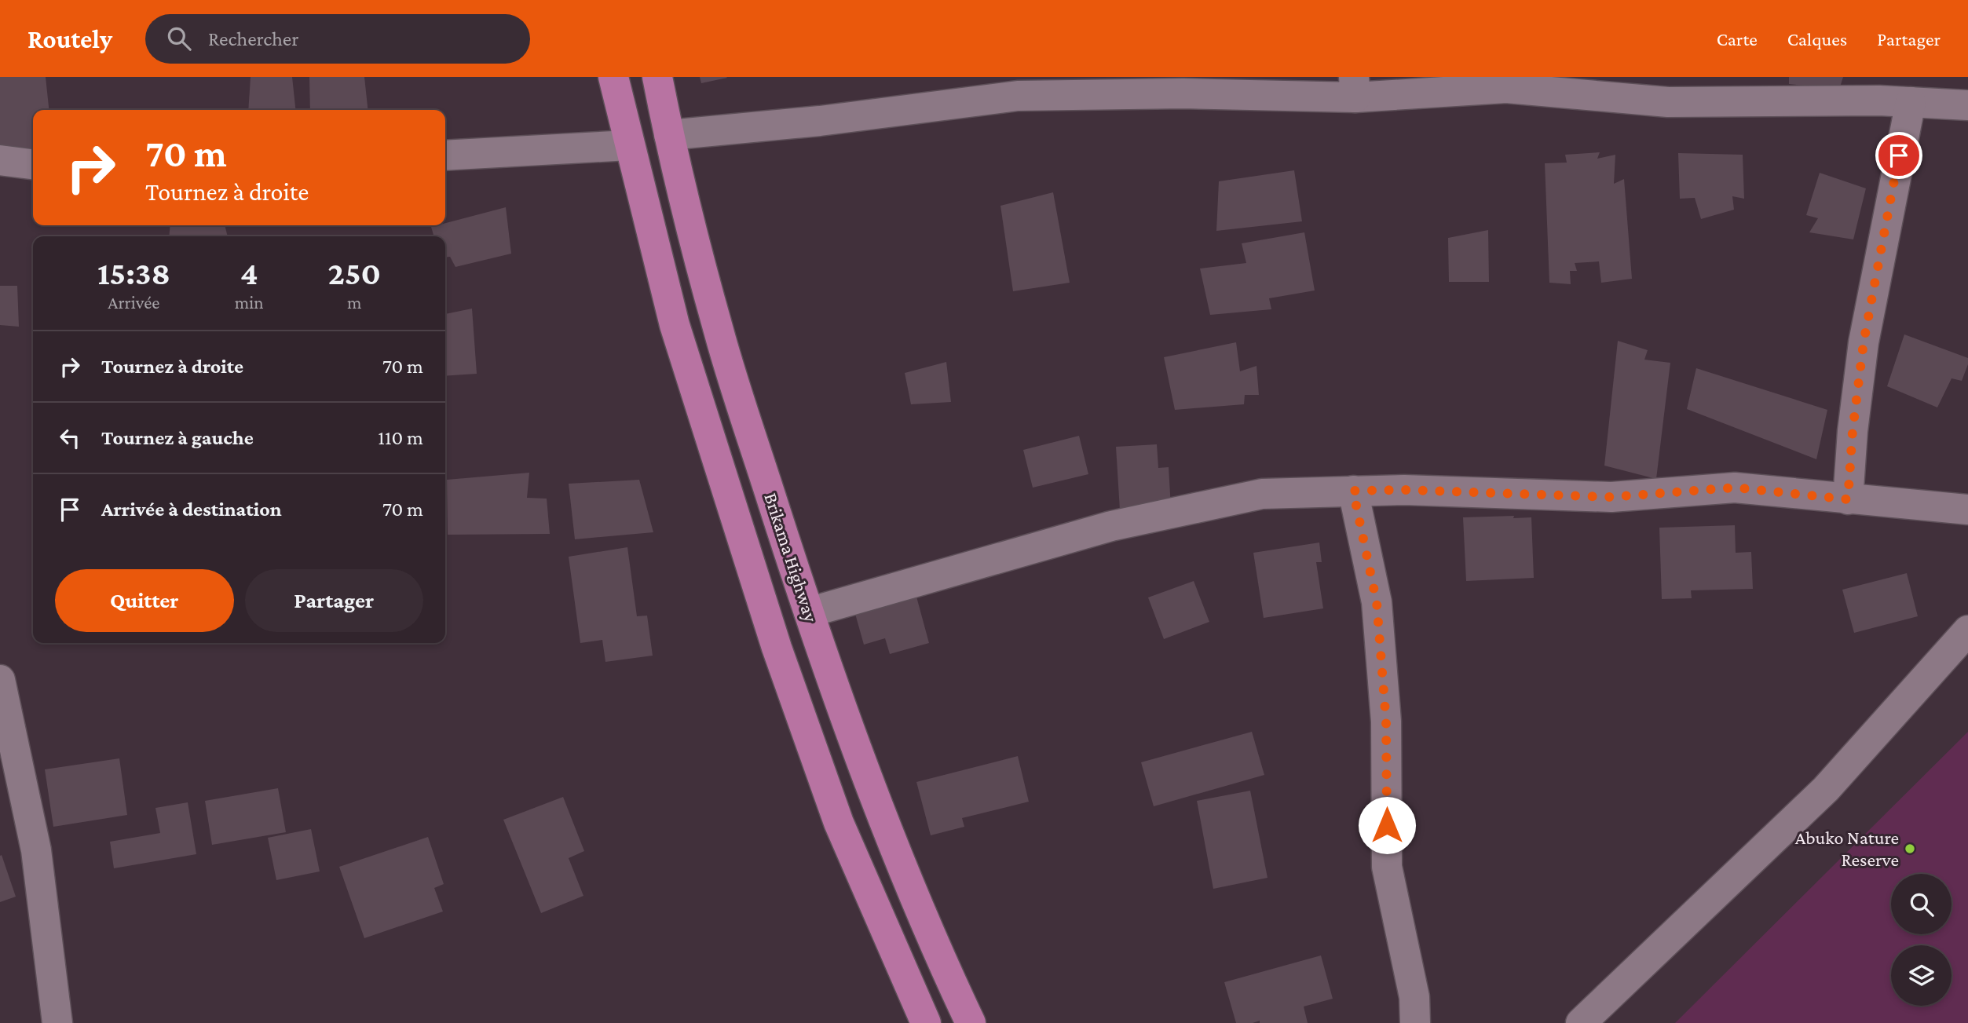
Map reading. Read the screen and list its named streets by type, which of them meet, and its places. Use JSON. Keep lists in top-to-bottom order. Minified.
{"streets":{"highway":["Brikama Highway"]},"places":["Abuko Nature Reserve"],"page":{"header":"Routely","search":"Rechercher","nav":["Carte","Calques","Partager"],"turn":["70 m","Tournez à droite"],"eta":["15:38","Arrivée","4","min","250","m"],"list":[{"name":"Tournez à droite","value":"70 m"},{"name":"Tournez à gauche","value":"110 m"},{"name":"Arrivée à destination","value":"70 m"}],"buttons":["Quitter","Partager"]}}
